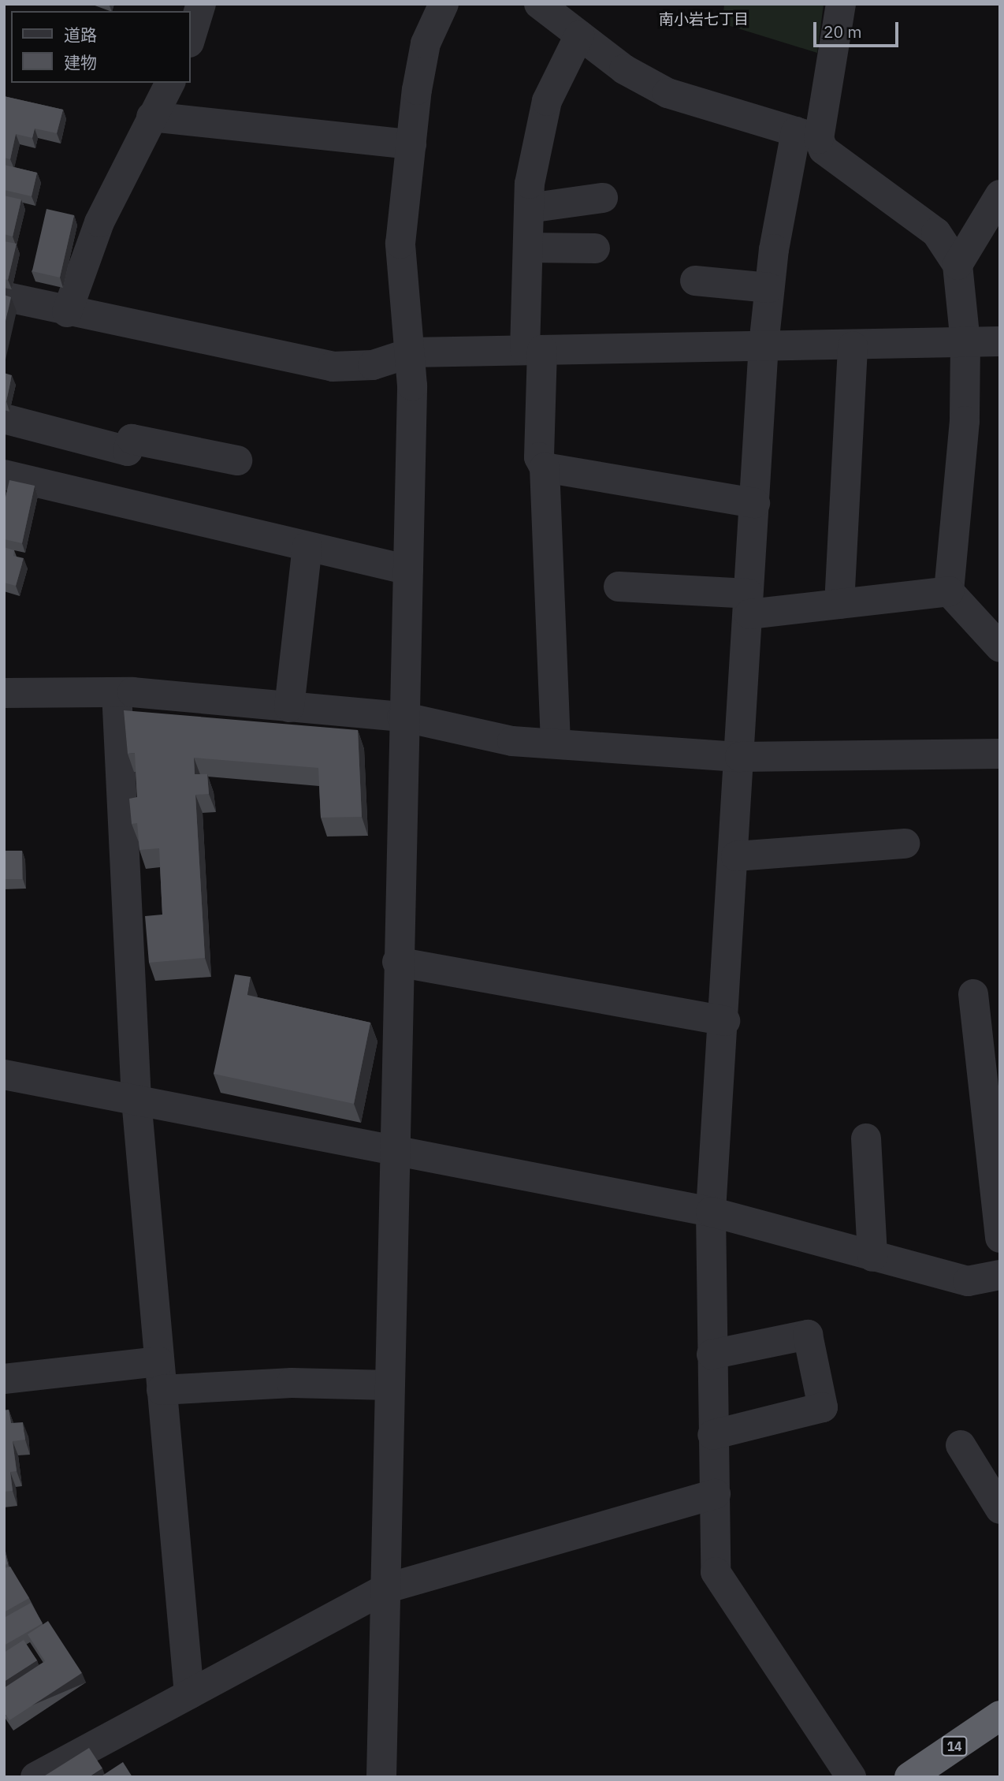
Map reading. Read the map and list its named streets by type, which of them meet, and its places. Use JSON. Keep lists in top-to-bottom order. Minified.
{"streets":{"highway":["14"]},"districts":["南小岩七丁目"],"legend":["道路","建物"],"scale_bar":"20 m"}
